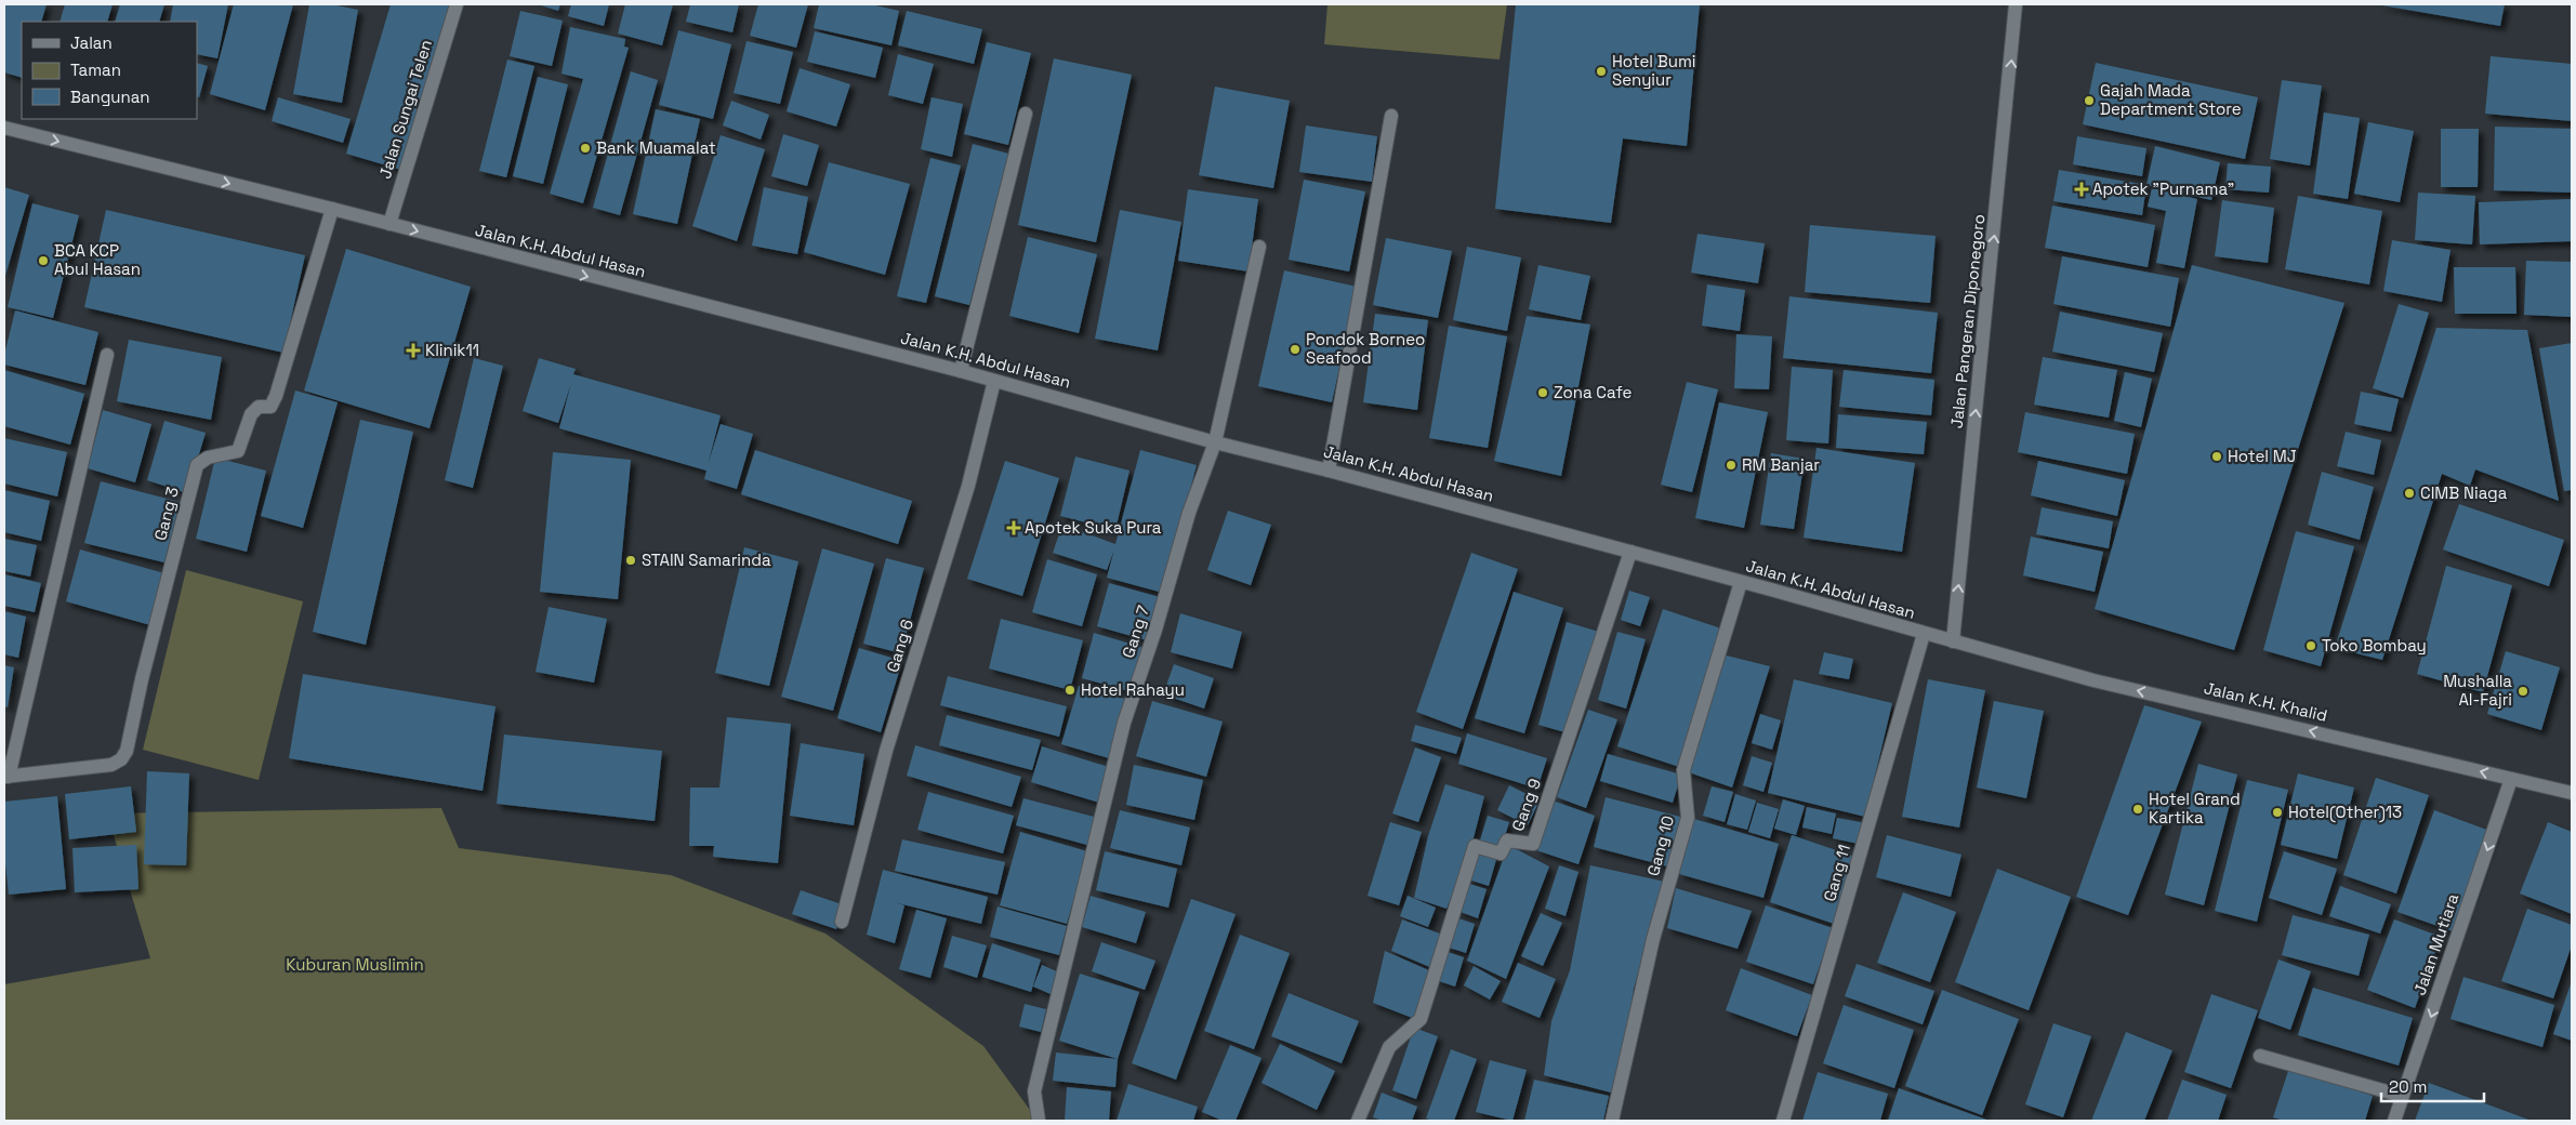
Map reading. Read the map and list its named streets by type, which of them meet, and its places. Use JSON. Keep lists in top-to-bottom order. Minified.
{"streets":{"street":["Jalan Sungai Telen","Jalan K.H. Abdul Hasan","Jalan Pangeran Diponegoro","Gang 3","Gang 7","Gang 6","Jalan K.H. Khalid","Gang 9","Gang 10","Gang 11","Jalan Mutiara"]},"crossings":[["Jalan Sungai Telen","Jalan K.H. Abdul Hasan"],["Jalan K.H. Abdul Hasan","Jalan Pangeran Diponegoro"],["Jalan K.H. Abdul Hasan","Gang 3"],["Jalan K.H. Abdul Hasan","Gang 7"],["Jalan K.H. Abdul Hasan","Gang 6"],["Jalan K.H. Abdul Hasan","Jalan K.H. Khalid"],["Jalan K.H. Abdul Hasan","Gang 9"],["Jalan K.H. Abdul Hasan","Gang 10"],["Jalan K.H. Abdul Hasan","Gang 11"],["Jalan Pangeran Diponegoro","Jalan K.H. Khalid"],["Jalan K.H. Khalid","Jalan Mutiara"]],"one_way":["Jalan K.H. Abdul Hasan","Jalan Pangeran Diponegoro","Jalan K.H. Khalid","Jalan Mutiara"],"parks":["Kuburan Muslimin"],"places":{"other":["Hotel Bumi Senyiur","Gajah Mada Department Store","Bank Muamalat","BCA KCP Abul Hasan","Pondok Borneo Seafood","Zona Cafe","Hotel MJ","RM Banjar","CIMB Niaga","STAIN Samarinda","Toko Bombay","Hotel Rahayu","Mushalla Al-Fajri","Hotel Grand Kartika","Hotel(Other)13"],"health":["Apotek \"Purnama\"","Klinik11","Apotek Suka Pura"]},"legend":["Jalan","Taman","Bangunan"],"scale_bar":"20 m"}
